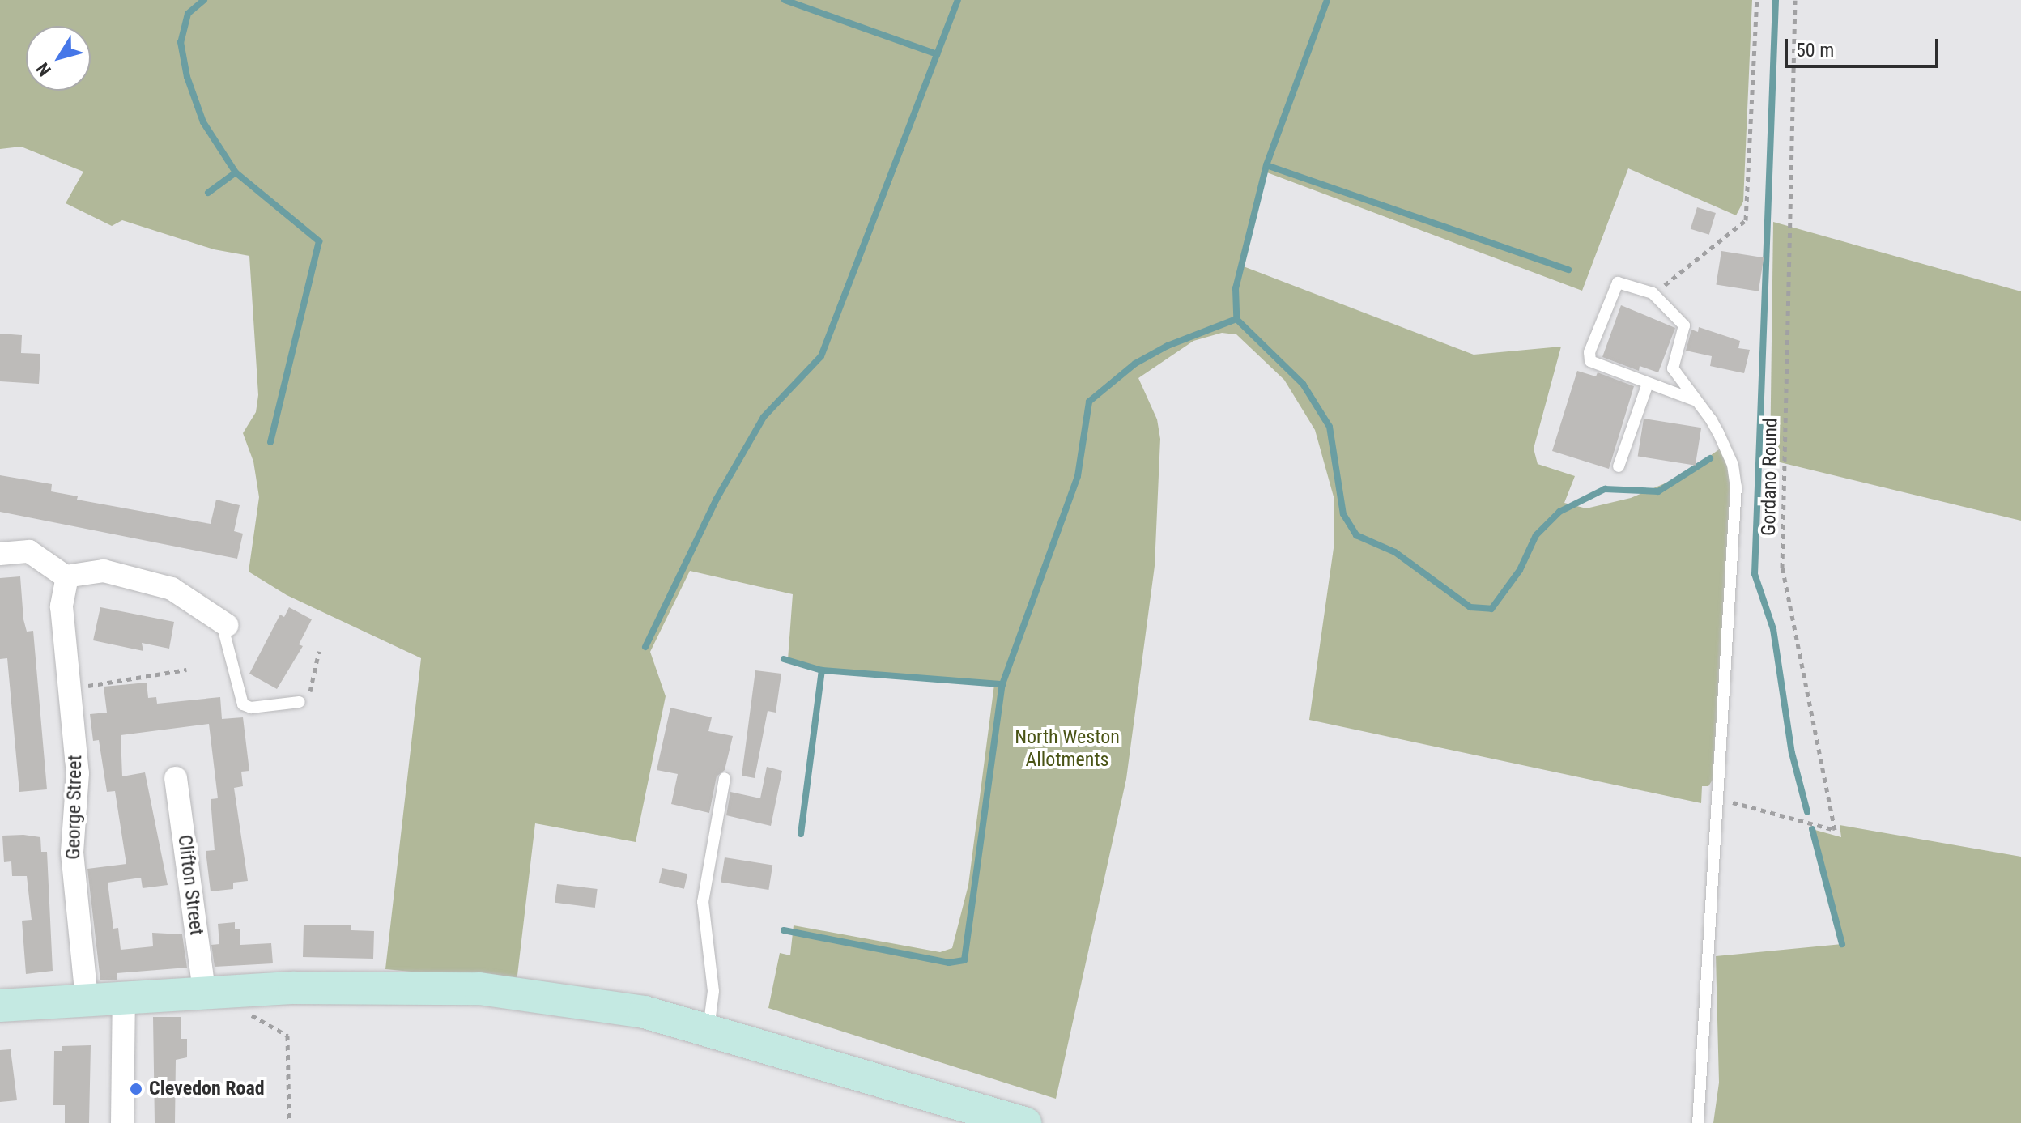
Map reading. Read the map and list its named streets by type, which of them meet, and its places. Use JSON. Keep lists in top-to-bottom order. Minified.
{"streets":{"street":["George Street","Clifton Street"],"path":["Gordano Round"]},"parks":["North Weston Allotments"],"places":["Clevedon Road"],"scale_bar":"50 m","north":"bottom left"}
